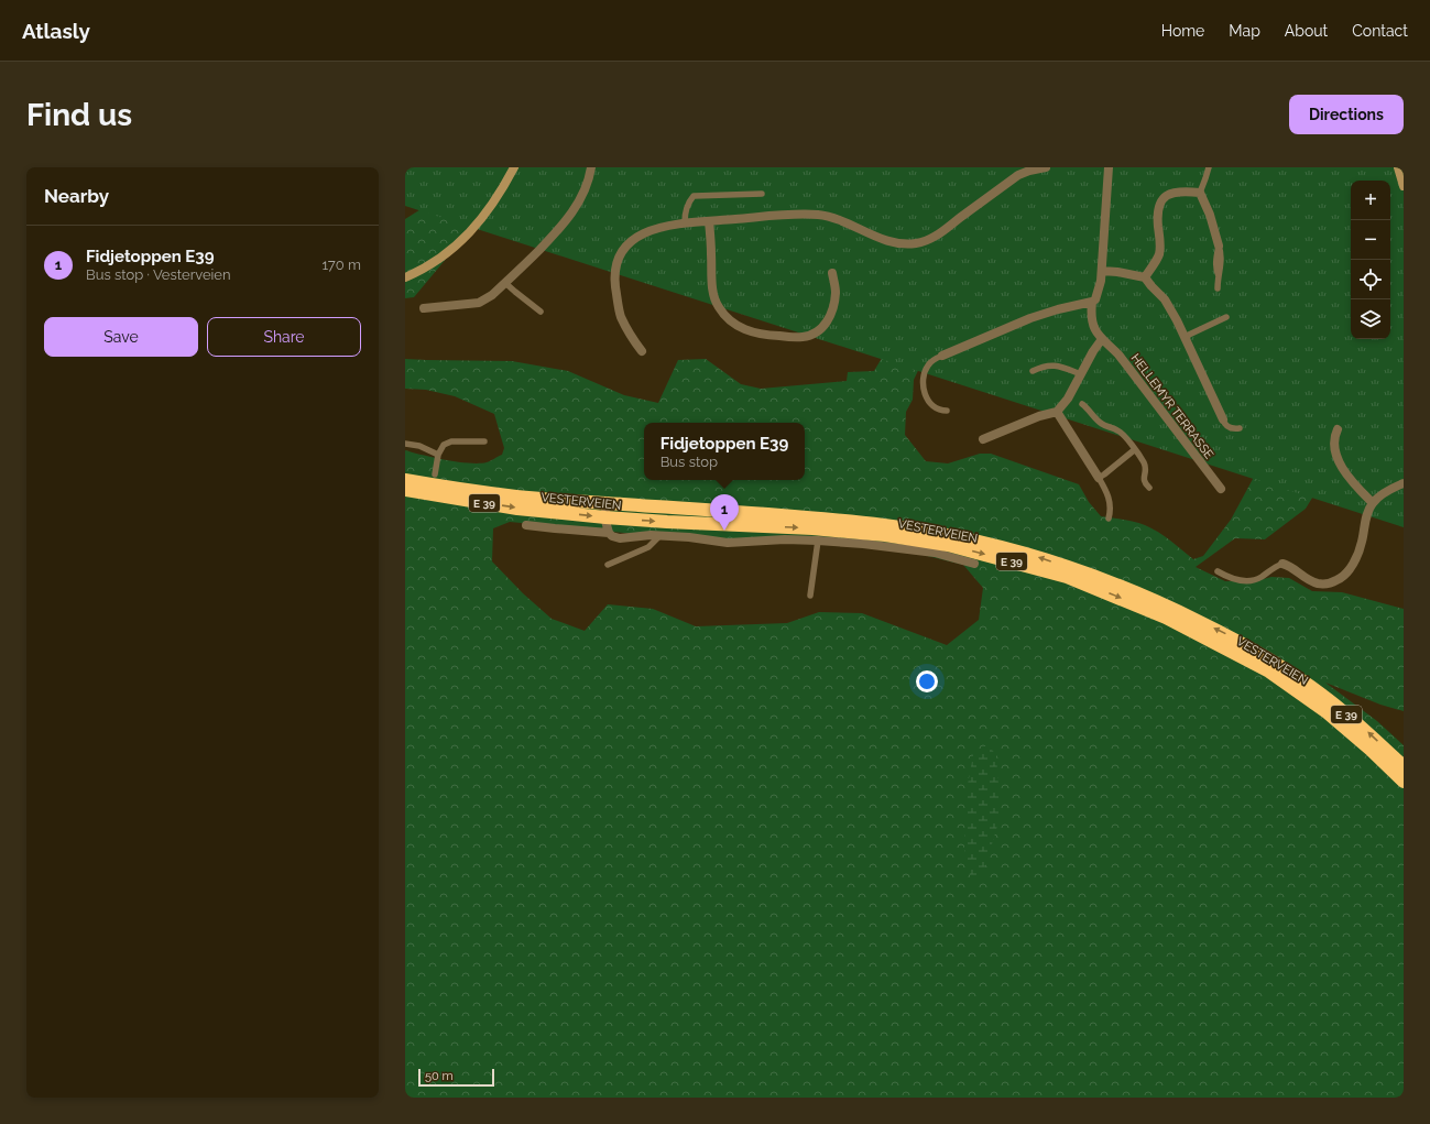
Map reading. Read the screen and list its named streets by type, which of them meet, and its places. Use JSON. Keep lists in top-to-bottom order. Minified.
{"streets":{"highway":["VESTERVEIEN","E 39"],"street":["HELLEMYR TERRASSE"]},"scale_bar":"50 m","page":{"header":"Atlasly","nav":["Home","Map","About","Contact"],"buttons":["Directions",["Save","Share"]],"title":"Find us","heading":"Nearby","map_buttons":["+","−"],"list":[{"mark":"1","name":"Fidjetoppen E39","note":"Bus stop · Vesterveien","value":"170 m"}],"popup":["Fidjetoppen E39","Bus stop"],"pins":"1","scale":"50 m"}}
